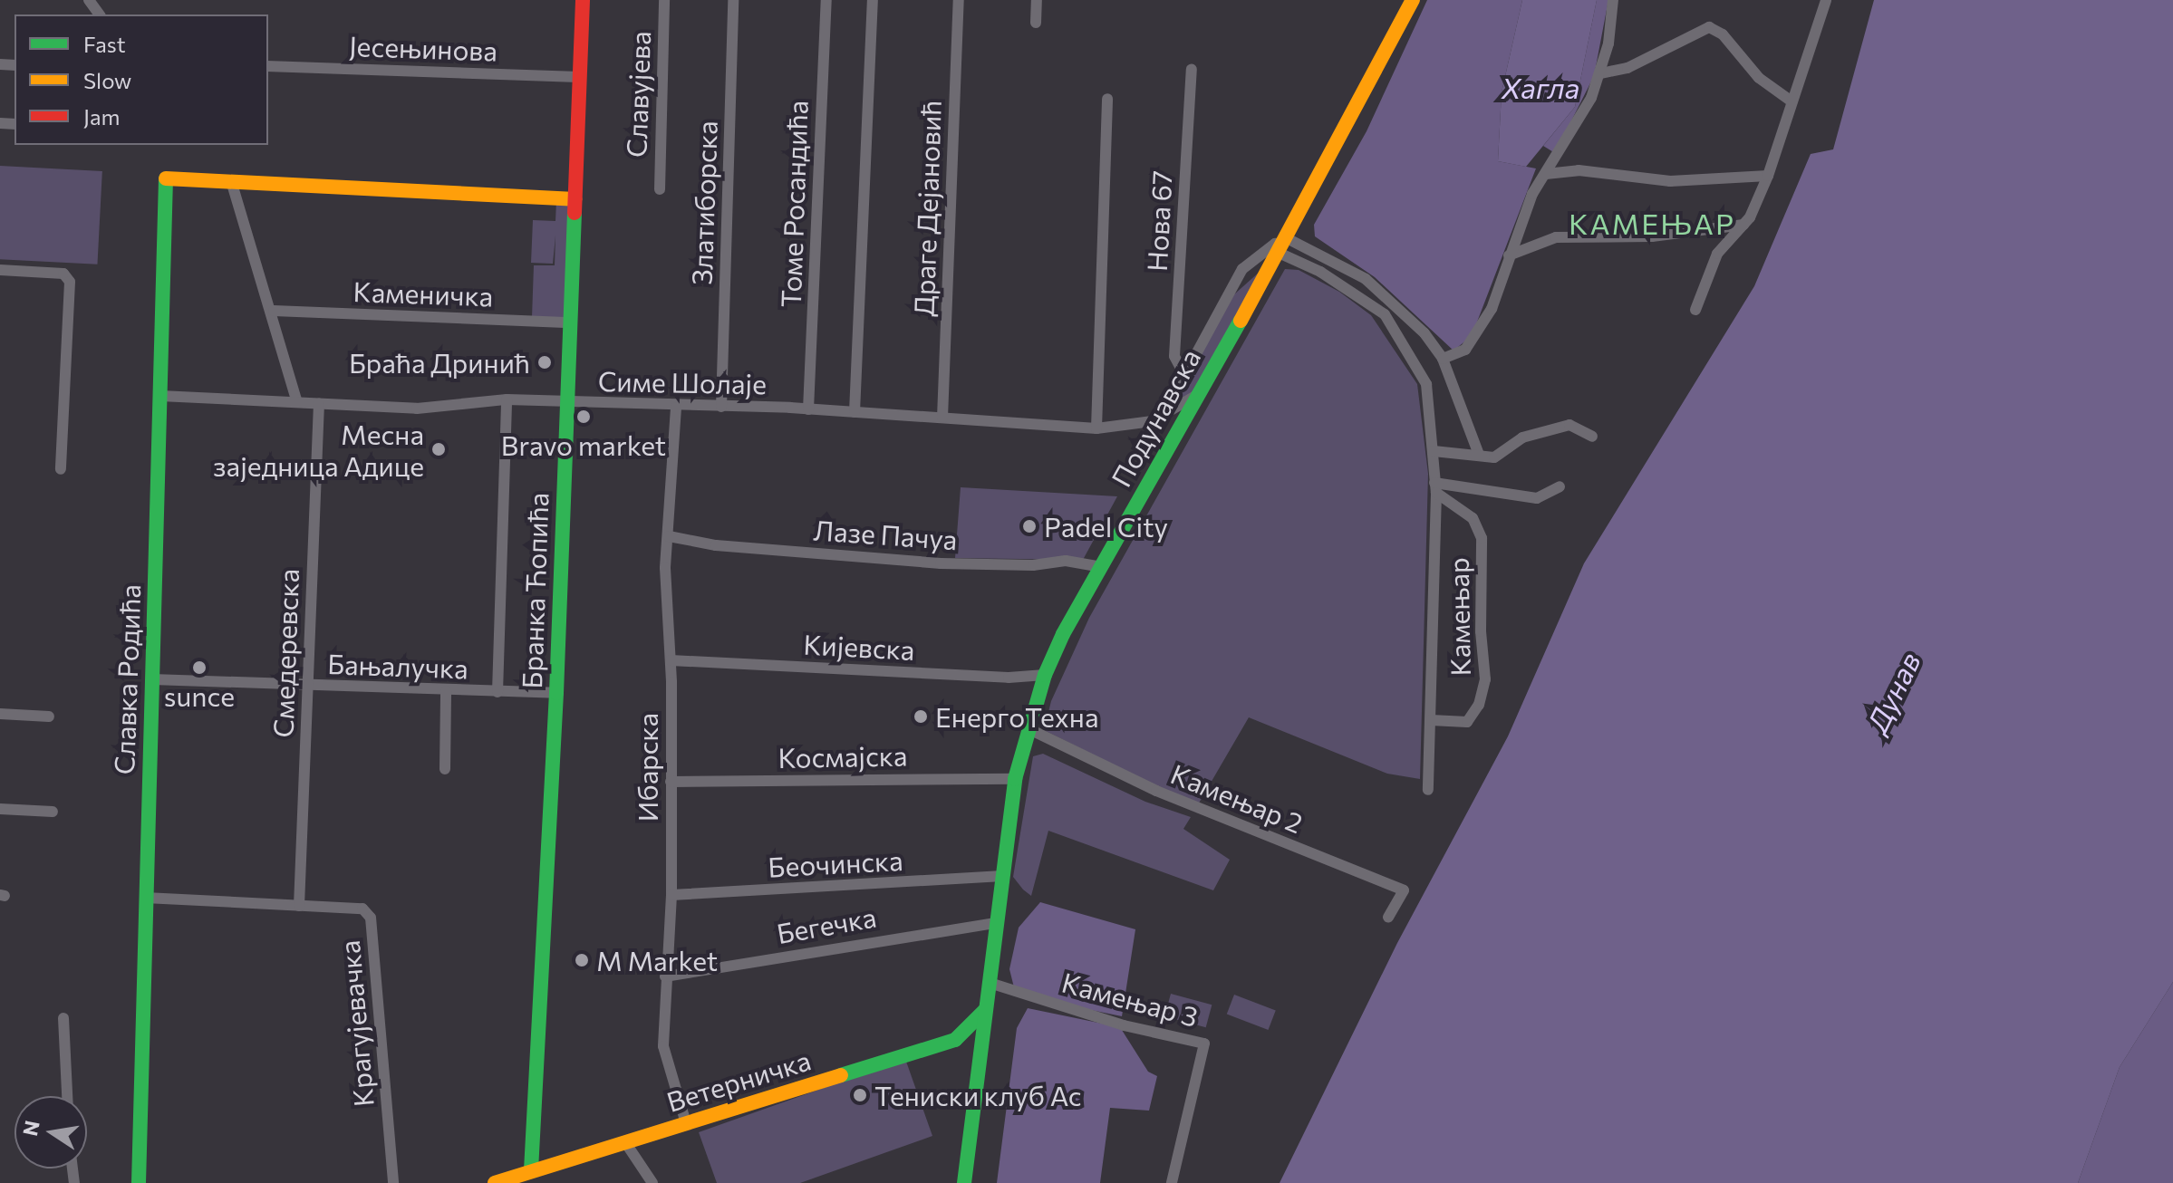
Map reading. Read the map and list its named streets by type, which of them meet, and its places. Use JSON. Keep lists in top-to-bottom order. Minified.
{"streets":{"street":["Јесењинова","Славујева","Златиборска","Томе Росандића","Драге Дејановић","Нова 67","Каменичка","Симе Шолаје","Подунавска","Лазе Пачуа","Бранка Ћопића","Камењар","Кијевска","Смедеревска","Бањалучка","Славка Родића","Космајска","Ибарска","Камењар 2","Беочинска","Бегечка","Камењар 3","Крагујевачка","Ветерничка"]},"crossings":[["Јесењинова","Бранка Ћопића"],["Златиборска","Симе Шолаје"],["Томе Росандића","Симе Шолаје"],["Драге Дејановић","Симе Шолаје"],["Каменичка","Бранка Ћопића"],["Симе Шолаје","Подунавска"],["Симе Шолаје","Бранка Ћопића"],["Симе Шолаје","Смедеревска"],["Симе Шолаје","Славка Родића"],["Симе Шолаје","Ибарска"],["Подунавска","Лазе Пачуа"],["Подунавска","Камењар"],["Подунавска","Кијевска"],["Подунавска","Космајска"],["Подунавска","Камењар 2"],["Подунавска","Беочинска"],["Подунавска","Бегечка"],["Подунавска","Камењар 3"],["Подунавска","Ветерничка"],["Лазе Пачуа","Ибарска"],["Бранка Ћопића","Бањалучка"],["Бранка Ћопића","Ветерничка"],["Кијевска","Ибарска"],["Смедеревска","Бањалучка"],["Смедеревска","Крагујевачка"],["Бањалучка","Славка Родића"],["Славка Родића","Крагујевачка"],["Космајска","Ибарска"],["Ибарска","Беочинска"],["Ибарска","Бегечка"],["Ибарска","Ветерничка"]],"districts":["КАМЕЊАР"],"water":["Хагла","Дунав"],"places":["Браћа Дринић","Bravo market","Месна заједница Адице","Padel City","sunce","ЕнергоТехна","M Market","Тениски клуб Ас"],"legend":["Fast","Slow","Jam"],"north":"left"}
